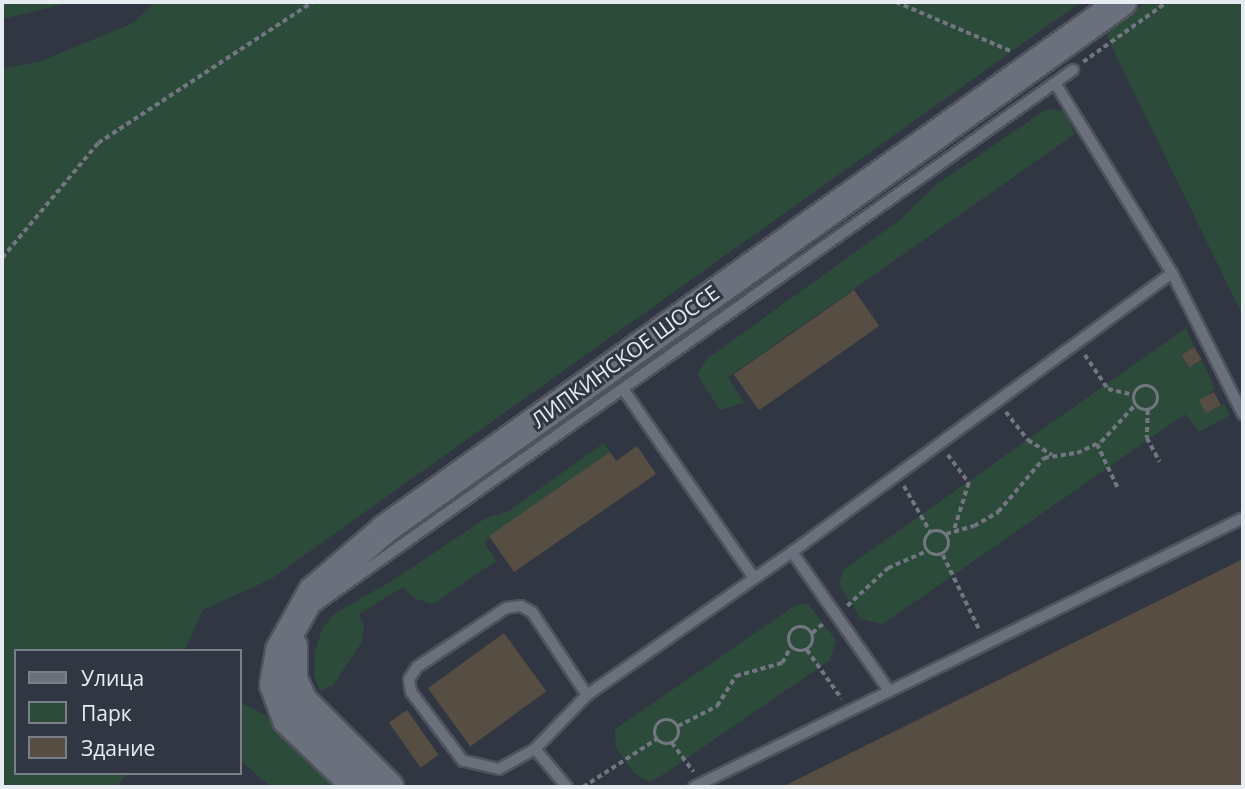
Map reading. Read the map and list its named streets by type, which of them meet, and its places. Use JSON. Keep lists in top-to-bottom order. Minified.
{"streets":{"street":["ЛИПКИНСКОЕ ШОССЕ"]},"legend":["Улица","Парк","Здание"]}
